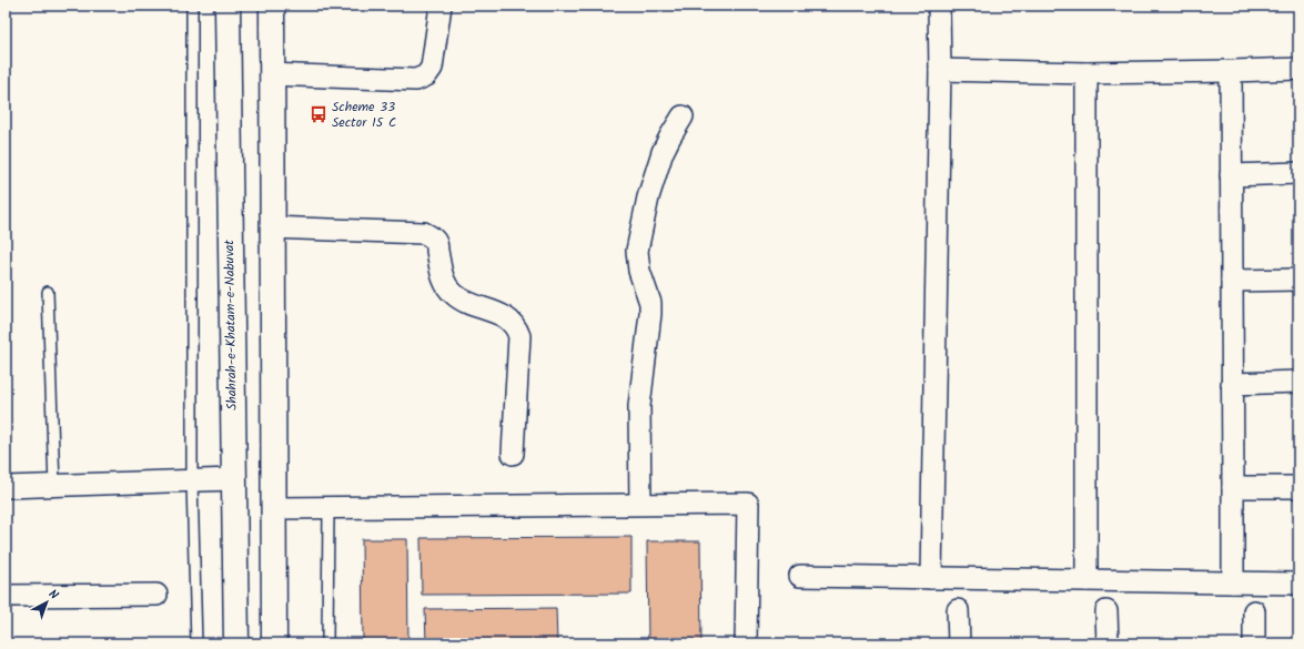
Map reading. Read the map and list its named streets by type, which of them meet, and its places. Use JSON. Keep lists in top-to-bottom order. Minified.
{"streets":{"main road":["Shahrah-e-Khatam-e-Nabuvat"]},"places":{"bus stop":["Scheme 33 Sector 15 C"]},"north":"top right"}
